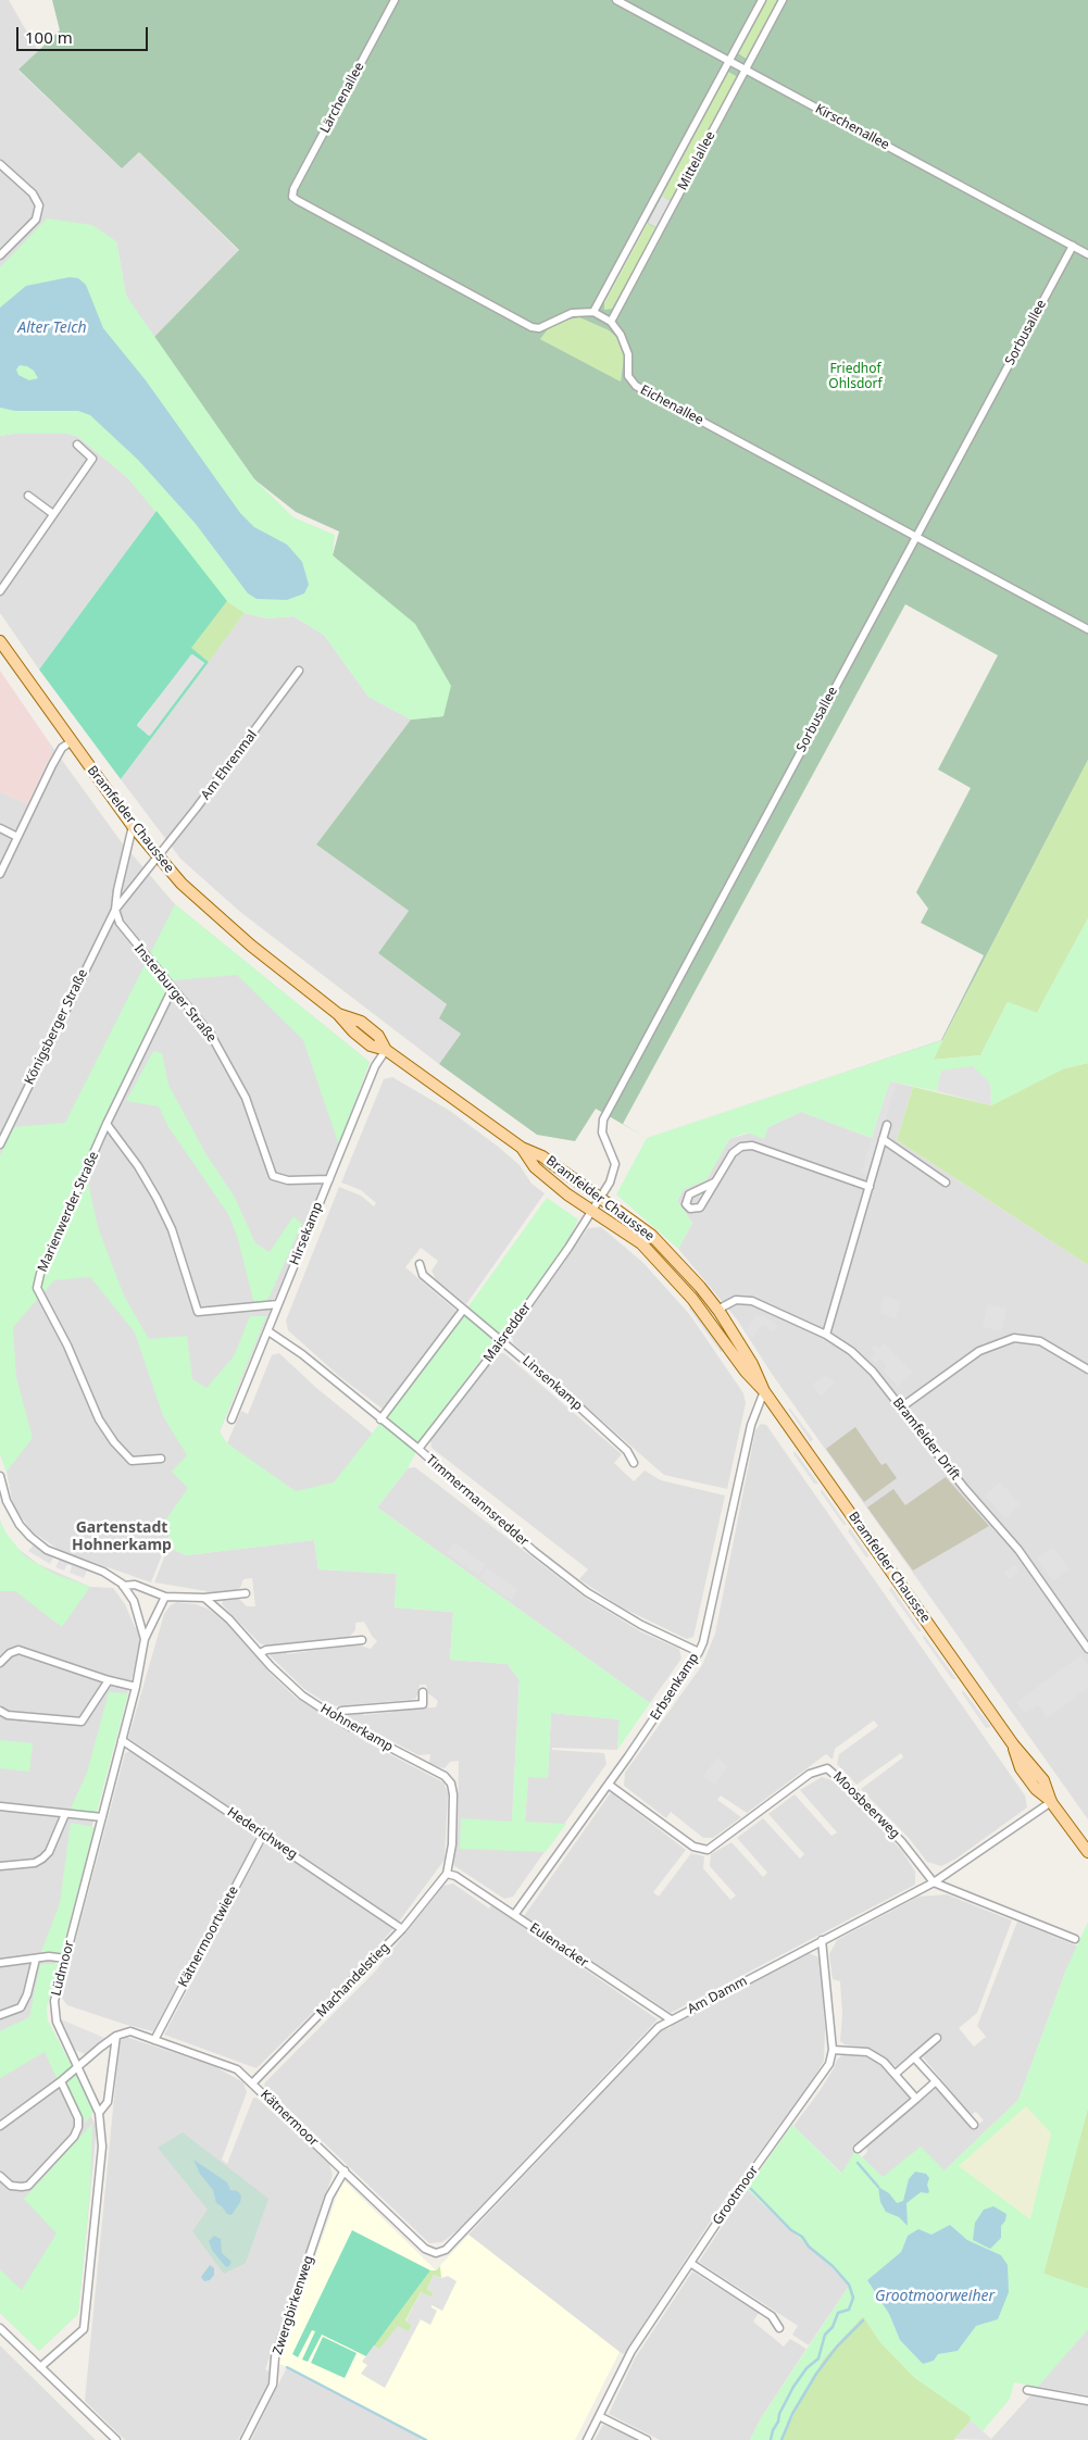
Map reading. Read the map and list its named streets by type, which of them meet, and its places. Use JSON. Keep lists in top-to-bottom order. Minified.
{"streets":{"main road":["Bramfelder Chaussee"],"street":["Lärchenallee","Kirschenallee","Mittelallee","Sorbusallee","Eichenallee","Am Ehrenmal","Insterburger Straße","Königsberger Straße","Marienwerder Straße","Hirsekamp","Maisredder","Linsenkamp","Bramfelder Drift","Timmermannsredder","Erbsenkamp","Hohnerkamp","Moosbeerweg","Hederichweg","Kätnermoortwiete","Eulenacker","Lüdmoor","Machandelstieg","Am Damm","Kätnermoor","Grootmoor","Zwergbirkenweg"]},"crossings":[["Lärchenallee","Mittelallee"],["Lärchenallee","Eichenallee"],["Kirschenallee","Mittelallee"],["Kirschenallee","Sorbusallee"],["Mittelallee","Eichenallee"],["Sorbusallee","Eichenallee"],["Sorbusallee","Bramfelder Chaussee"],["Sorbusallee","Maisredder"],["Am Ehrenmal","Bramfelder Chaussee"],["Am Ehrenmal","Königsberger Straße"],["Bramfelder Chaussee","Königsberger Straße"],["Bramfelder Chaussee","Hirsekamp"],["Bramfelder Chaussee","Maisredder"],["Bramfelder Chaussee","Bramfelder Drift"],["Bramfelder Chaussee","Erbsenkamp"],["Bramfelder Chaussee","Am Damm"],["Insterburger Straße","Königsberger Straße"],["Insterburger Straße","Marienwerder Straße"],["Insterburger Straße","Hirsekamp"],["Hirsekamp","Timmermannsredder"],["Maisredder","Linsenkamp"],["Maisredder","Timmermannsredder"],["Timmermannsredder","Erbsenkamp"],["Erbsenkamp","Moosbeerweg"],["Erbsenkamp","Eulenacker"],["Hohnerkamp","Eulenacker"],["Hohnerkamp","Machandelstieg"],["Moosbeerweg","Am Damm"],["Hederichweg","Kätnermoortwiete"],["Hederichweg","Lüdmoor"],["Hederichweg","Machandelstieg"],["Kätnermoortwiete","Kätnermoor"],["Eulenacker","Machandelstieg"],["Eulenacker","Am Damm"],["Machandelstieg","Kätnermoor"],["Am Damm","Kätnermoor"],["Am Damm","Grootmoor"],["Kätnermoor","Zwergbirkenweg"]],"districts":["Gartenstadt Hohnerkamp"],"water":["Alter Teich","Grootmoorweiher"],"parks":["Friedhof Ohlsdorf"],"scale_bar":"100 m"}
